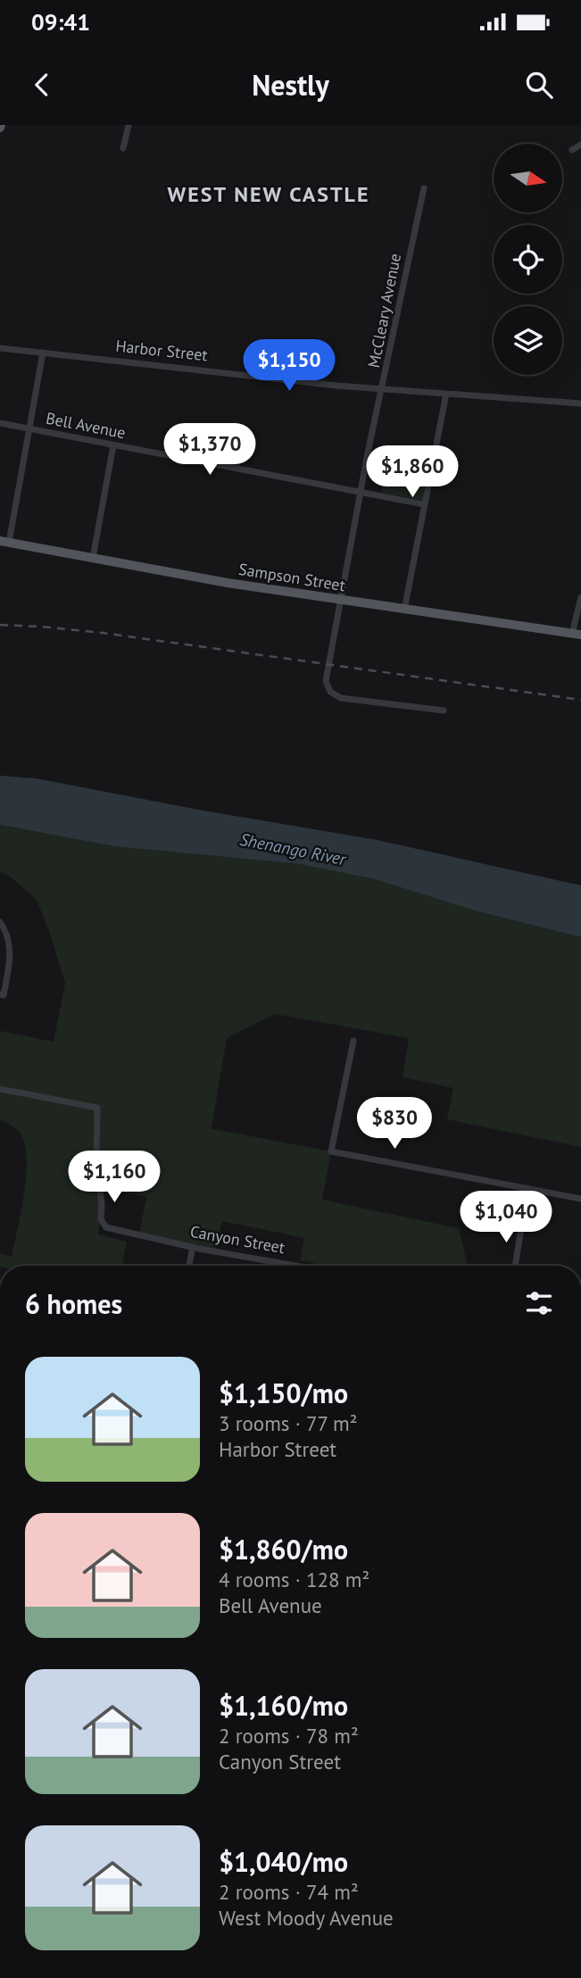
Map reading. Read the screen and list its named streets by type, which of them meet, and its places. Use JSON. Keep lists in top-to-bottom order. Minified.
{"streets":{"main road":["Sampson Street"],"street":["McCleary Avenue","Harbor Street","Bell Avenue","Canyon Street"]},"crossings":[["McCleary Avenue","Harbor Street"],["McCleary Avenue","Bell Avenue"],["McCleary Avenue","Sampson Street"]],"districts":["WEST NEW CASTLE"],"water":["Shenango River"],"north":"right","page":{"status":"09:41","header":"Nestly","price":["$1,150","$1,370","$1,860","$830","$1,160","$1,040"],"heading":"6 homes","list":[{"name":"$1,150/mo","note":"3 rooms · 77 m² · Harbor Street"},{"name":"$1,860/mo","note":"4 rooms · 128 m² · Bell Avenue"},{"name":"$1,160/mo","note":"2 rooms · 78 m² · Canyon Street"},{"name":"$1,040/mo","note":"2 rooms · 74 m² · West Moody Avenue"}]}}
